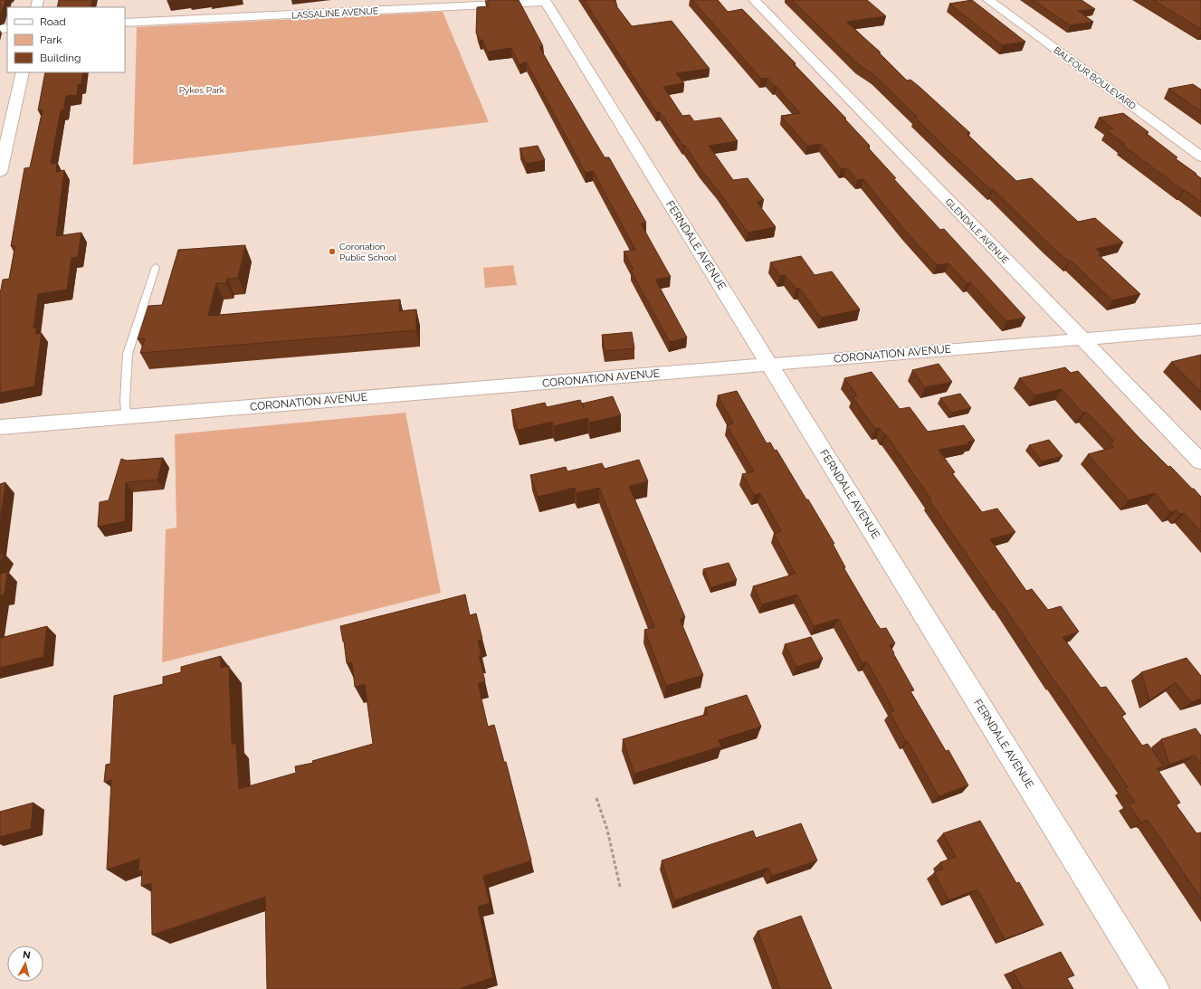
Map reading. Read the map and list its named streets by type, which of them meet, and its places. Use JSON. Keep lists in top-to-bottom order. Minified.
{"streets":{"street":["LASSALINE AVENUE","BALFOUR BOULEVARD","GLENDALE AVENUE","FERNDALE AVENUE","CORONATION AVENUE"]},"crossings":[["LASSALINE AVENUE","FERNDALE AVENUE"],["GLENDALE AVENUE","CORONATION AVENUE"],["FERNDALE AVENUE","CORONATION AVENUE"]],"parks":["Pykes Park"],"places":["Coronation Public School"],"legend":["Road","Park","Building"],"north":"top"}
